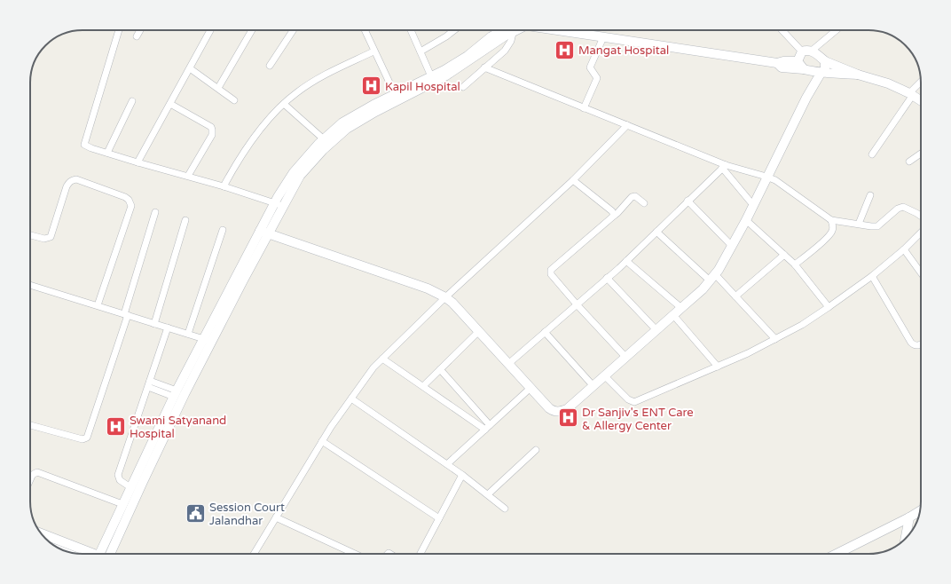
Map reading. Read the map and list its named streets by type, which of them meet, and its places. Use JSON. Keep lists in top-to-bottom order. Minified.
{"places":{"hospital":["Mangat Hospital","Kapil Hospital","Dr Sanjiv's ENT Care & Allergy Center","Swami Satyanand Hospital"],"public building":["Session Court Jalandhar"]}}
